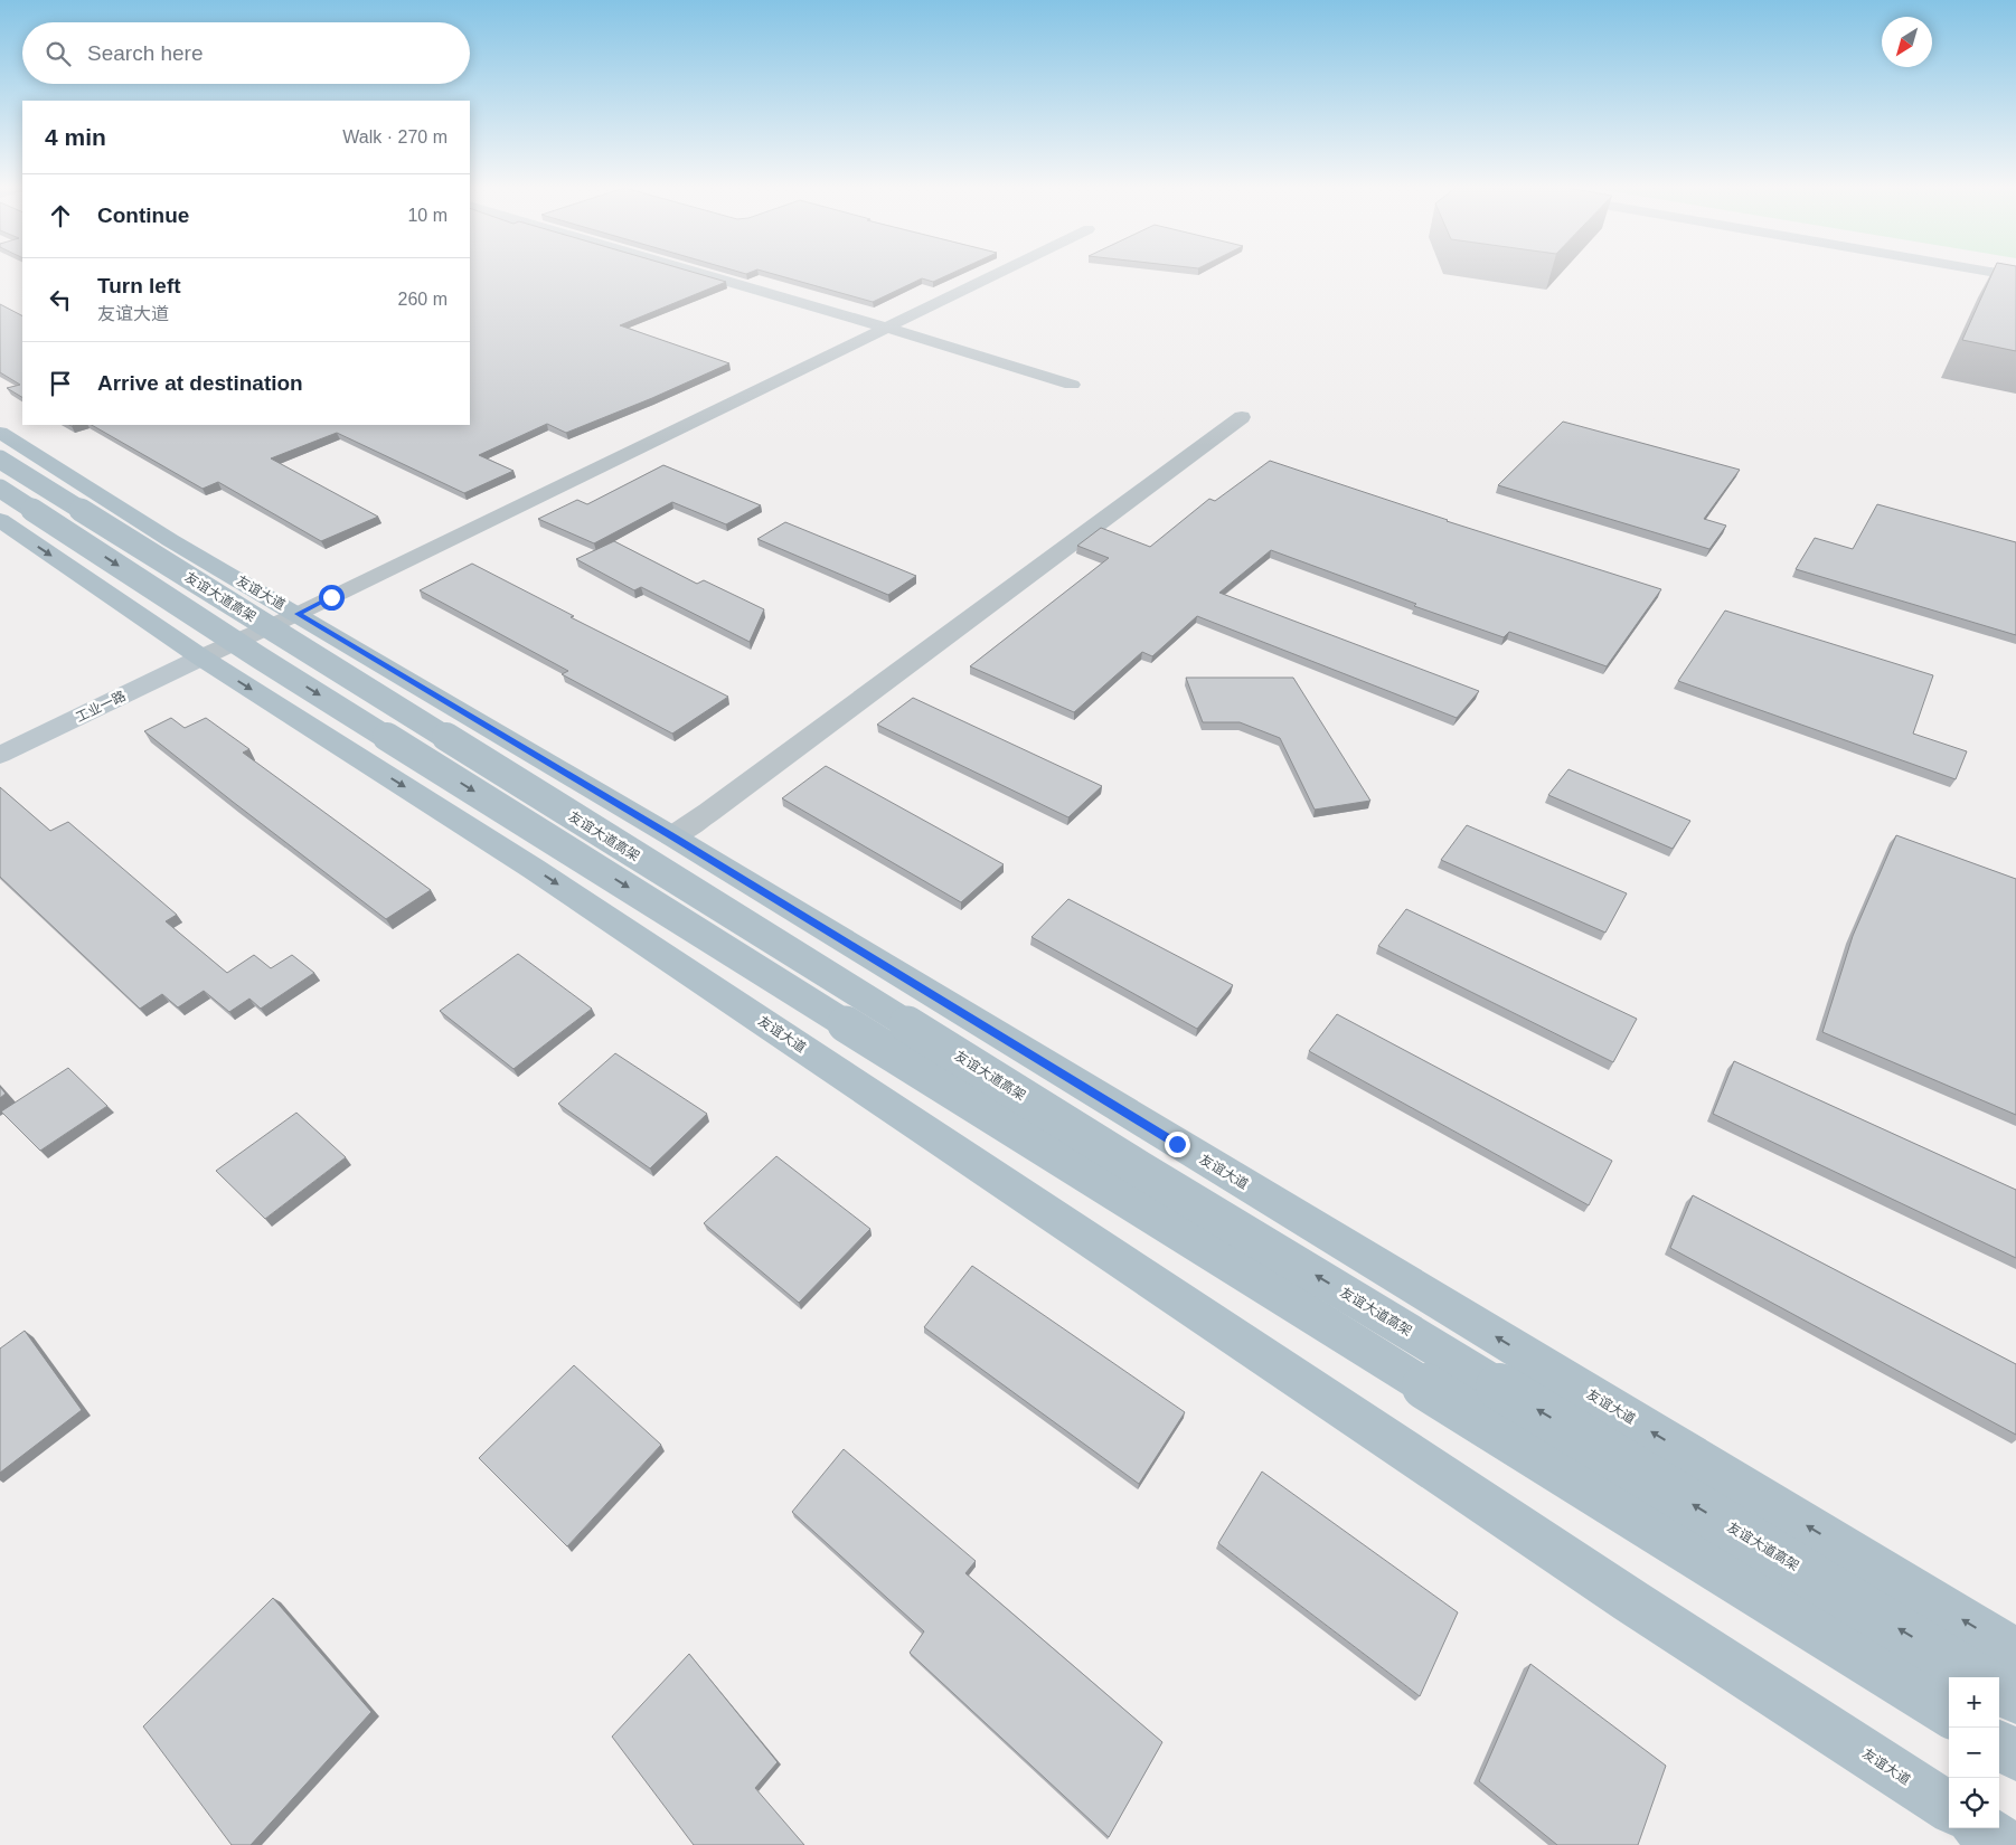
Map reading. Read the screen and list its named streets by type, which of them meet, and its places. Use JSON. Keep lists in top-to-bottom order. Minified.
{"streets":{"main road":["友谊大道","友谊大道高架","工业一路"]},"crossings":[["友谊大道","工业一路"]],"north":"bottom left","page":{"search":"Search here","heading":["4 min","Walk · 270 m"],"list":[["Continue","10 m"],["Turn left","友谊大道","260 m"],"Arrive at destination"],"map_buttons":["+","−"]}}
